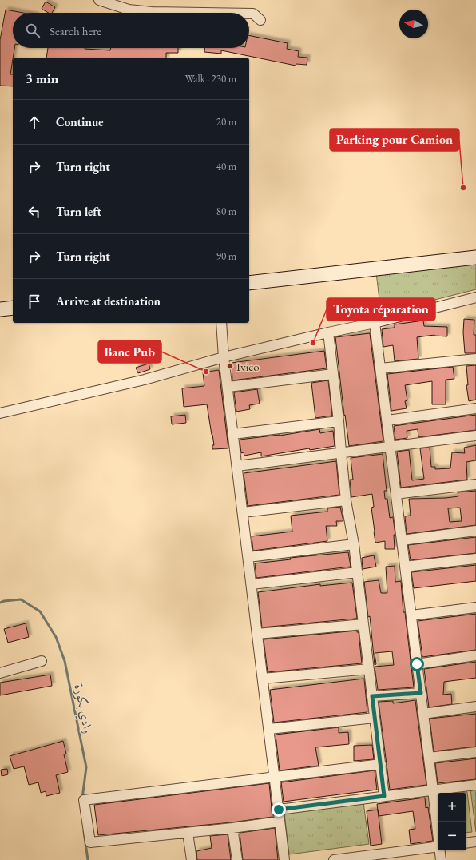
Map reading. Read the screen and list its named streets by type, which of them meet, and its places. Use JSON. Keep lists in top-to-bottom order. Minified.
{"water":["وادي بكورة"],"places":["Parking pour Camion","Toyota réparation","Ivico","Banc Pub"],"north":"left","page":{"search":"Search here","heading":["3 min","Walk · 230 m"],"list":[["Continue","20 m"],["Turn right","40 m"],["Turn left","80 m"],["Turn right","90 m"],"Arrive at destination"],"map_buttons":["+","−"]}}
